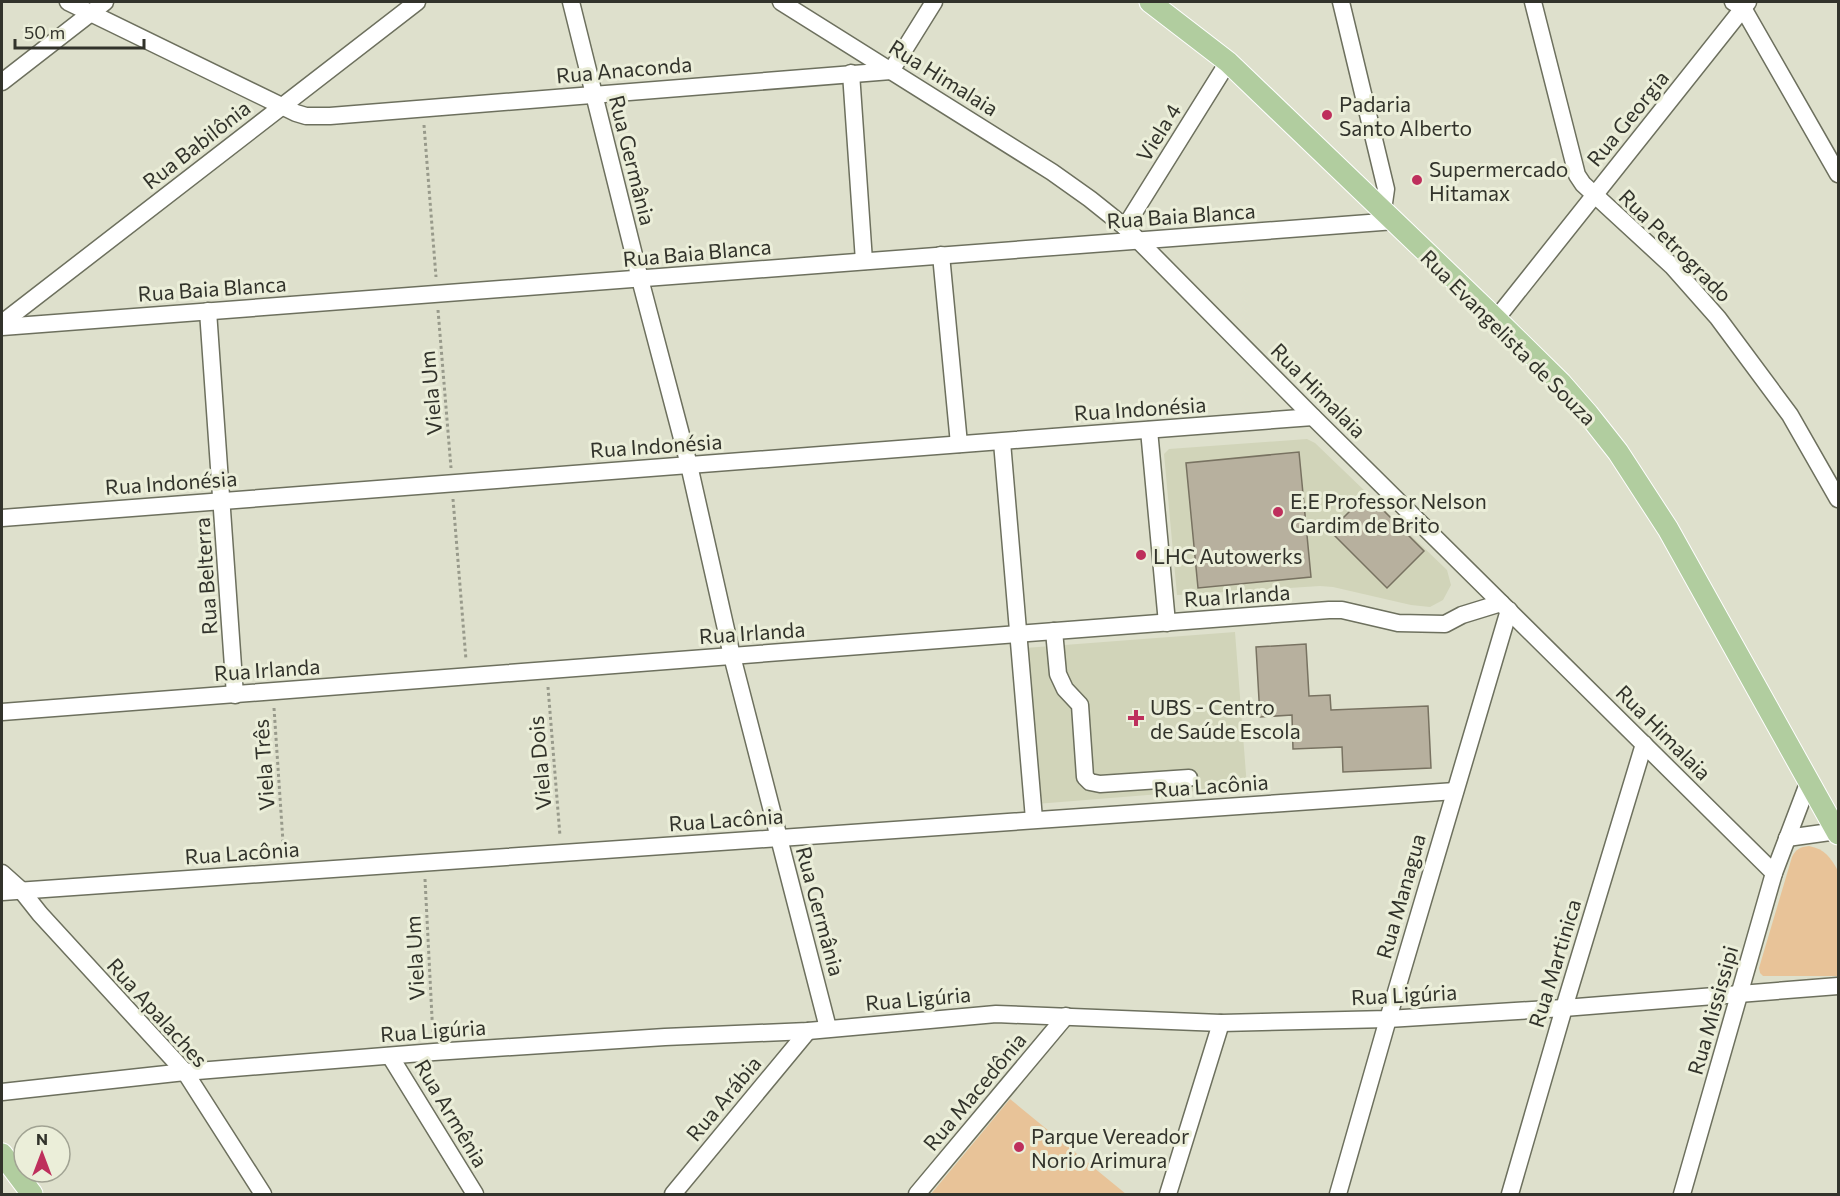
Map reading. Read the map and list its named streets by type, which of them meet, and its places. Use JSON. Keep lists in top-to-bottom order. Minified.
{"streets":{"main road":["Rua Evangelista de Souza"],"street":["Rua Anaconda","Rua Himalaia","Rua Georgia","Viela 4","Rua Babilônia","Rua Germânia","Rua Baia Blanca","Rua Petrogrado","Rua Indonésia","Rua Belterra","Rua Irlanda","Rua Lacônia","Rua Managua","Rua Martinica","Rua Ligúria","Rua Mississipi","Rua Apalaches","Rua Macedônia","Rua Arábia","Rua Armênia"],"path":["Viela Um","Viela Dois","Viela Três"]},"crossings":[["Rua Anaconda","Rua Himalaia"],["Rua Anaconda","Rua Babilônia"],["Rua Anaconda","Rua Germânia"],["Rua Anaconda","Viela Um"],["Rua Himalaia","Viela 4"],["Rua Himalaia","Rua Baia Blanca"],["Rua Himalaia","Rua Indonésia"],["Rua Himalaia","Rua Irlanda"],["Rua Himalaia","Rua Managua"],["Rua Himalaia","Rua Martinica"],["Rua Himalaia","Rua Mississipi"],["Rua Georgia","Rua Petrogrado"],["Rua Georgia","Rua Evangelista de Souza"],["Viela 4","Rua Evangelista de Souza"],["Rua Germânia","Rua Baia Blanca"],["Rua Germânia","Rua Indonésia"],["Rua Germânia","Rua Irlanda"],["Rua Germânia","Rua Lacônia"],["Rua Germânia","Rua Ligúria"],["Rua Baia Blanca","Rua Evangelista de Souza"],["Rua Baia Blanca","Viela Um"],["Rua Baia Blanca","Rua Belterra"],["Rua Evangelista de Souza","Rua Mississipi"],["Viela Um","Rua Indonésia"],["Viela Um","Rua Irlanda"],["Viela Um","Rua Lacônia"],["Viela Um","Rua Ligúria"],["Rua Indonésia","Rua Belterra"],["Rua Belterra","Rua Irlanda"],["Rua Irlanda","Viela Dois"],["Rua Irlanda","Viela Três"],["Rua Irlanda","Rua Managua"],["Viela Dois","Rua Lacônia"],["Viela Três","Rua Lacônia"],["Rua Lacônia","Rua Managua"],["Rua Lacônia","Rua Apalaches"],["Rua Managua","Rua Ligúria"],["Rua Martinica","Rua Ligúria"],["Rua Ligúria","Rua Mississipi"],["Rua Ligúria","Rua Apalaches"],["Rua Ligúria","Rua Macedônia"],["Rua Ligúria","Rua Arábia"],["Rua Ligúria","Rua Armênia"]],"places":{"other":["Padaria Santo Alberto","Supermercado Hitamax","E.E Professor Nelson Gardim de Brito","LHC Autowerks","Parque Vereador Norio Arimura"],"health":["UBS - Centro de Saúde Escola"]},"scale_bar":"50 m","north":"top"}
